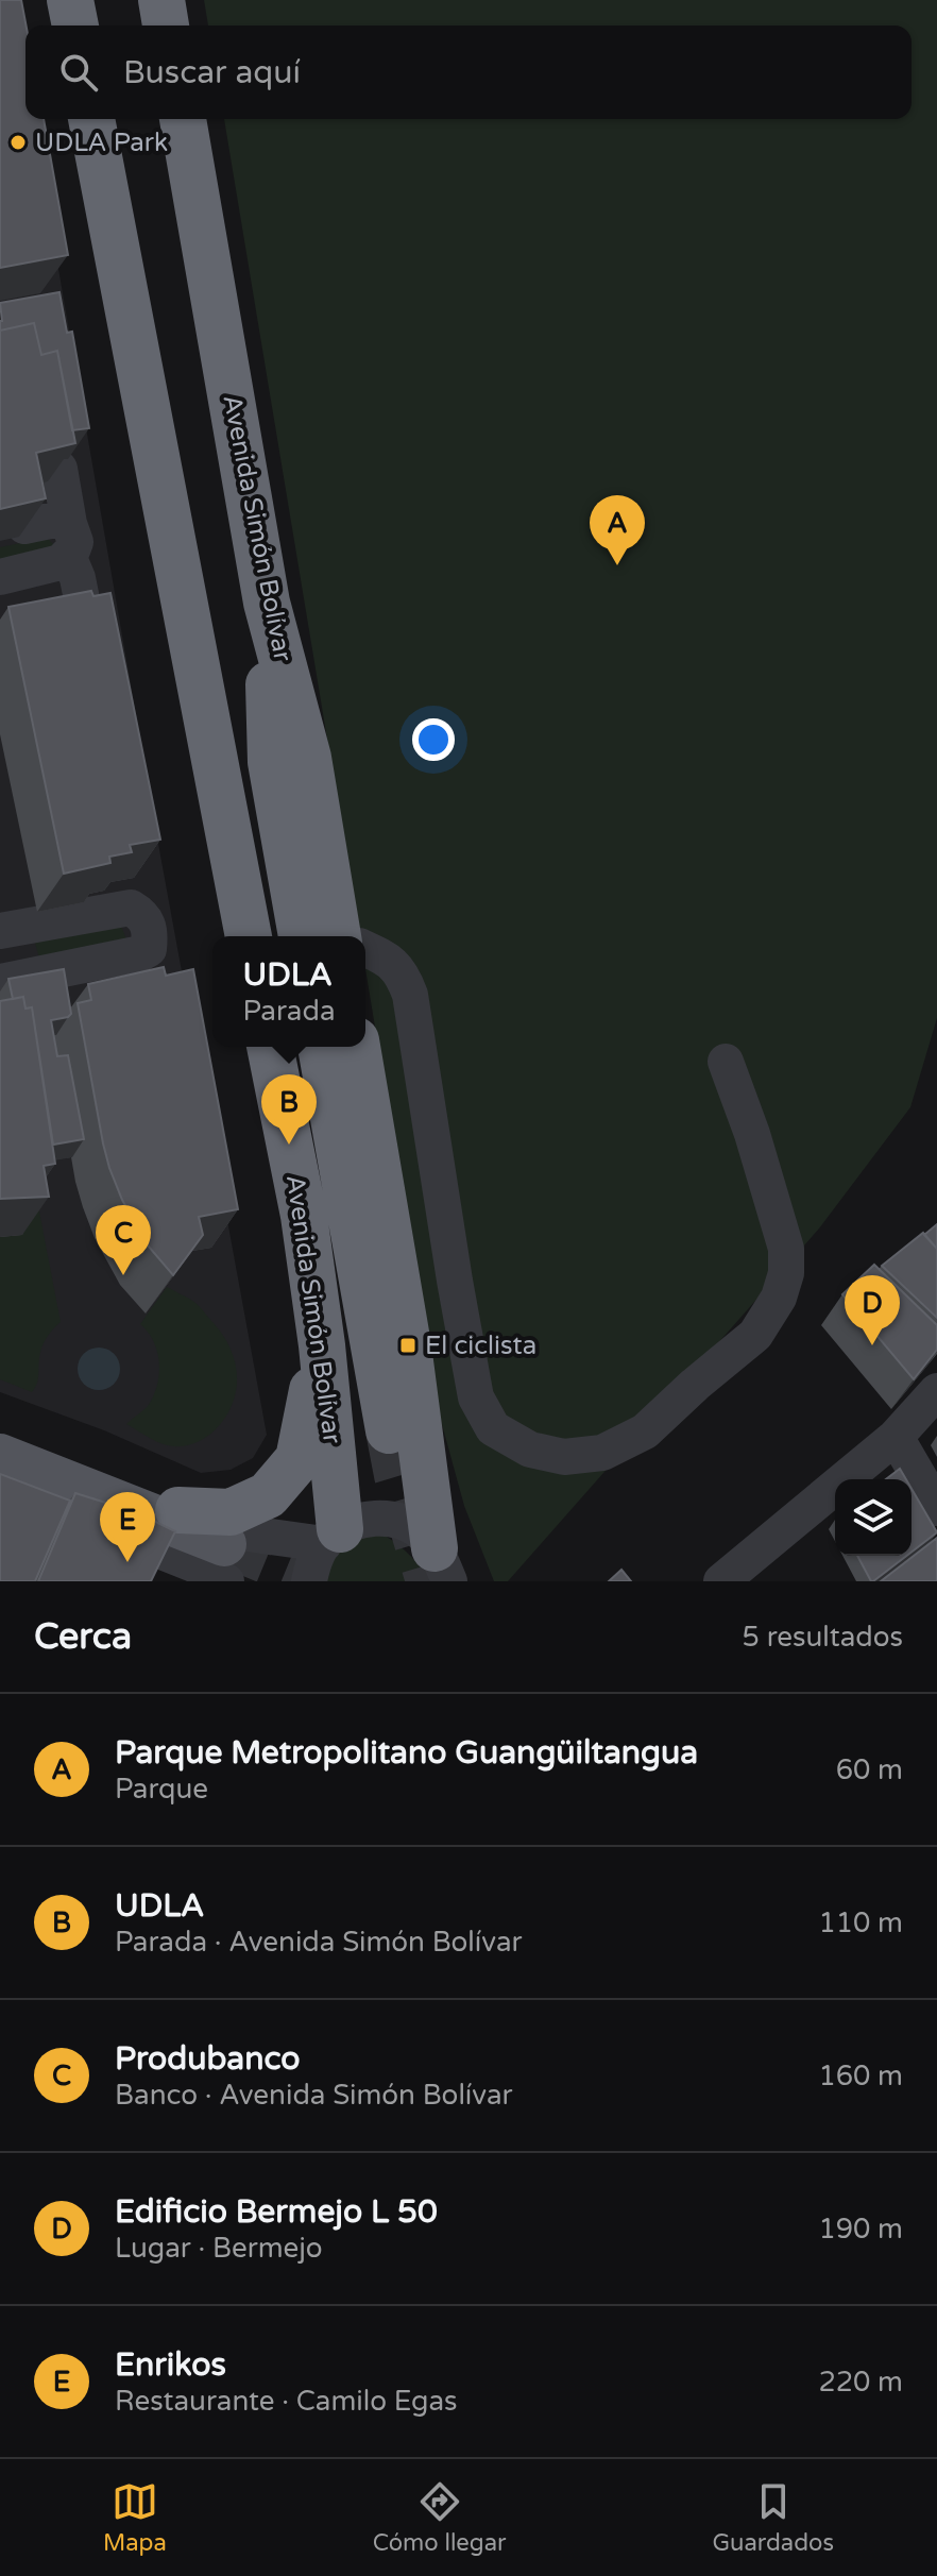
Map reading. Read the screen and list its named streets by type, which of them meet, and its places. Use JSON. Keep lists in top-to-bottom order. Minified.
{"streets":{"highway":["Avenida Simón Bolívar"]},"places":{"other":["UDLA Park"],"transit":["El ciclista"]},"page":{"search":"Buscar aquí","pins":["A","B","C","D","E"],"popup":["UDLA","Parada"],"heading":["Cerca","5 resultados"],"list":[{"mark":"A","name":"Parque Metropolitano Guangüiltangua","note":"Parque","value":"60 m"},{"mark":"B","name":"UDLA","note":"Parada · Avenida Simón Bolívar","value":"110 m"},{"mark":"C","name":"Produbanco","note":"Banco · Avenida Simón Bolívar","value":"160 m"},{"mark":"D","name":"Edificio Bermejo L 50","note":"Lugar · Bermejo","value":"190 m"},{"mark":"E","name":"Enrikos","note":"Restaurante · Camilo Egas","value":"220 m"}],"nav":["Mapa","Cómo llegar","Guardados"]}}
